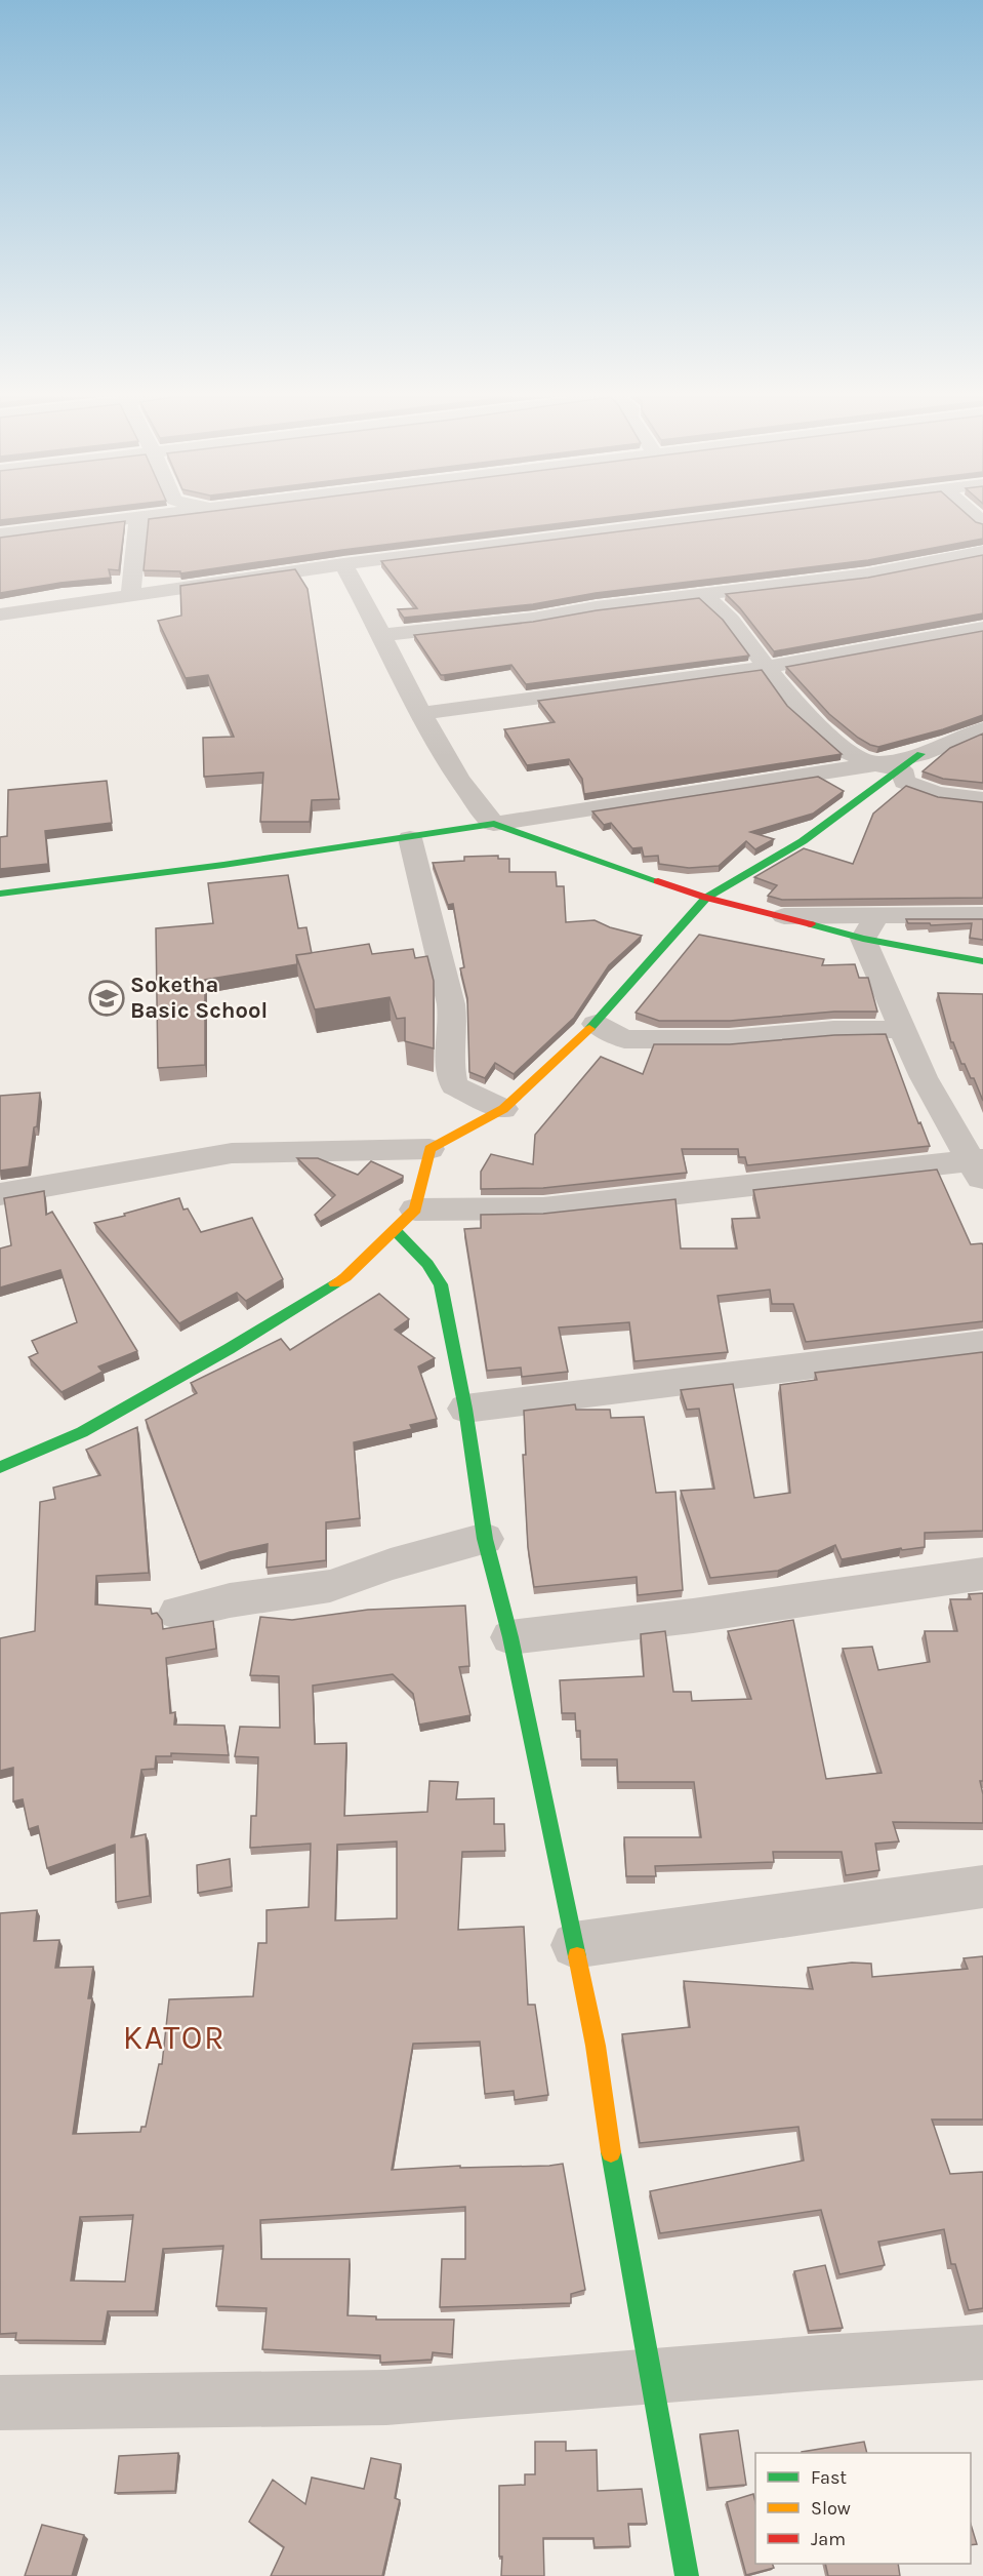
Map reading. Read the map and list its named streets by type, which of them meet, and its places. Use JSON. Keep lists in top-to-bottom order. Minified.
{"districts":["KATOR"],"places":{"school or university":["Soketha Basic School"]},"legend":["Fast","Slow","Jam"]}
